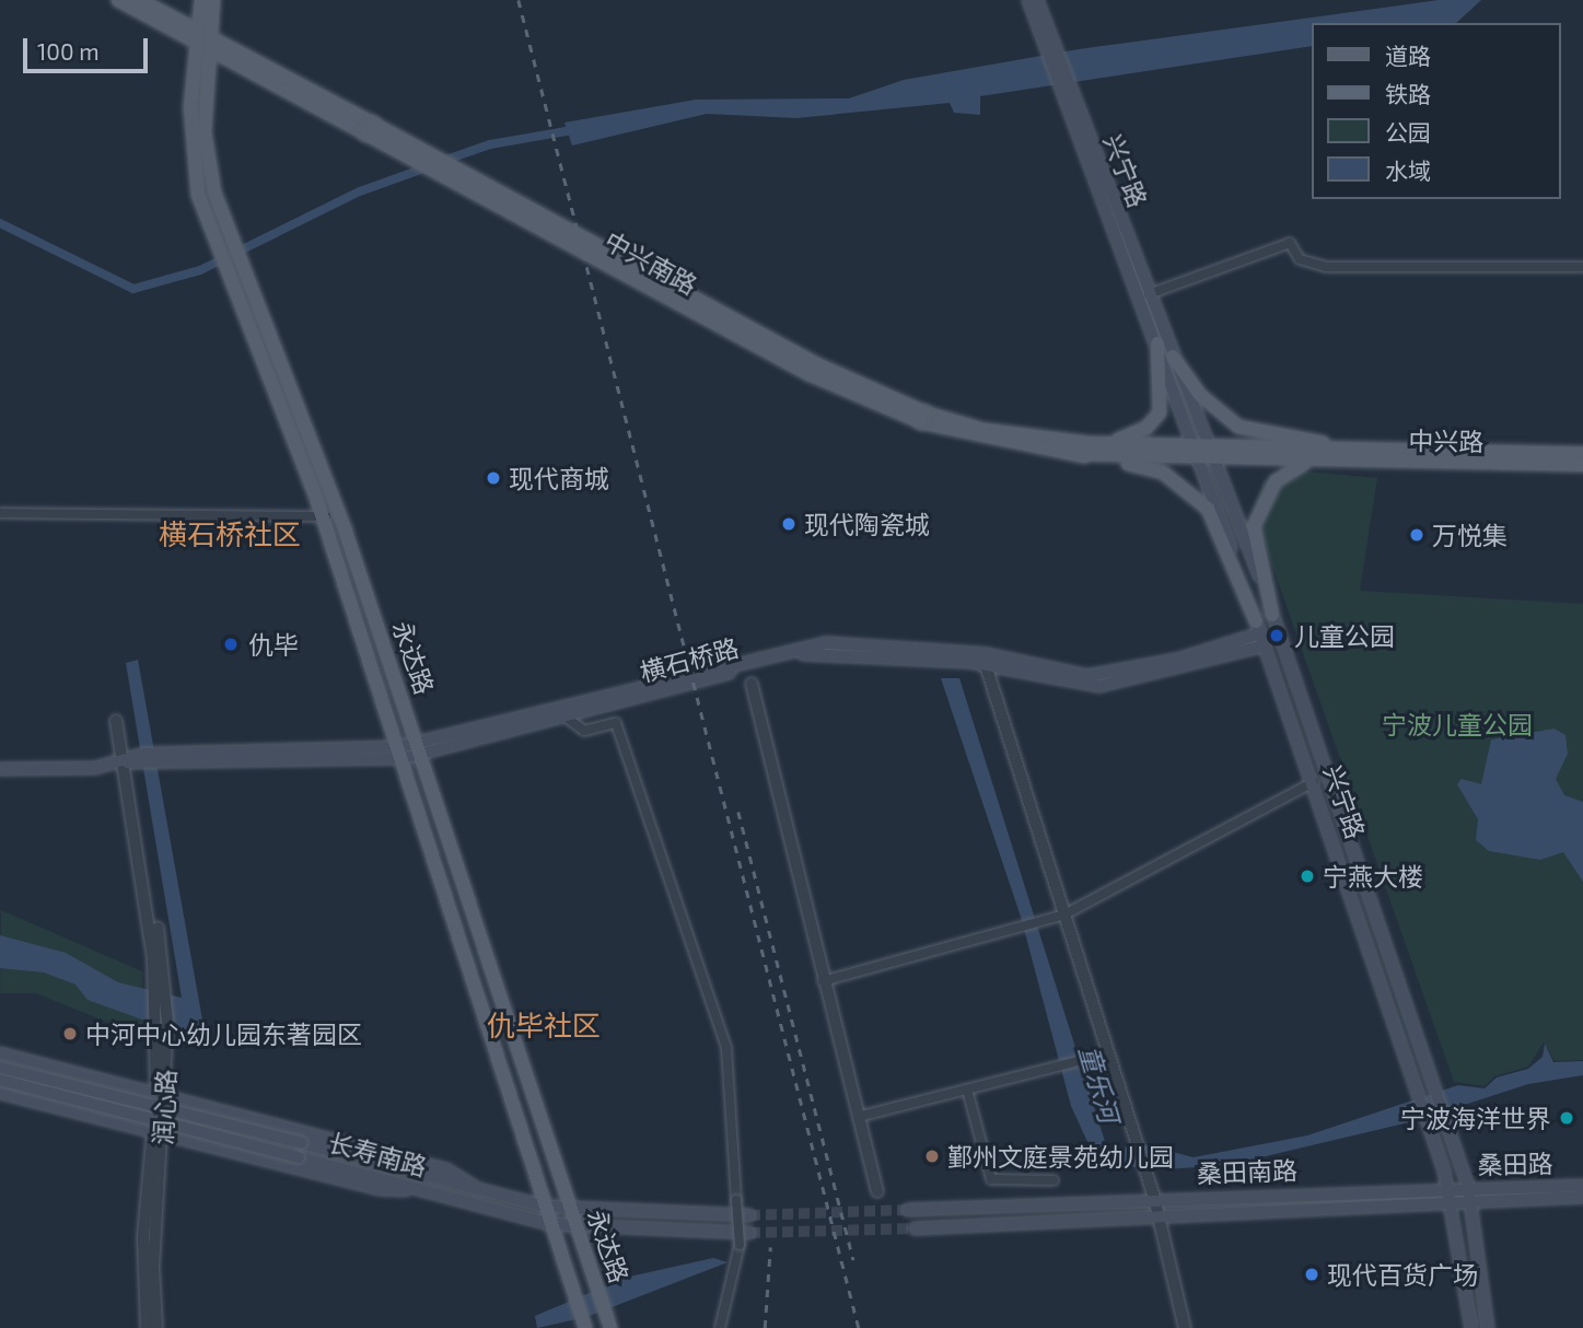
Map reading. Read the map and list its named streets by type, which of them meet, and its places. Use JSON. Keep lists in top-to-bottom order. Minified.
{"streets":{"main road":["兴宁路","中兴南路","中兴路","永达路","横石桥路","长寿南路","桑田路","桑田南路"],"street":["润心路"]},"crossings":[["兴宁路","中兴南路"],["兴宁路","中兴路"],["兴宁路","横石桥路"],["兴宁路","桑田路"],["兴宁路","桑田南路"],["中兴南路","中兴路"],["中兴南路","永达路"],["中兴南路","横石桥路"],["永达路","横石桥路"],["永达路","长寿南路"],["横石桥路","润心路"],["桑田路","桑田南路"]],"districts":["横石桥社区","仇毕社区"],"water":["童乐河"],"parks":["宁波儿童公园"],"places":["现代商城","现代陶瓷城","万悦集","儿童公园","仇毕","宁燕大楼","中河中心幼儿园东著园区","宁波海洋世界","鄞州文庭景苑幼儿园","现代百货广场"],"legend":["道路","铁路","公园","水域"],"scale_bar":"100 m"}
